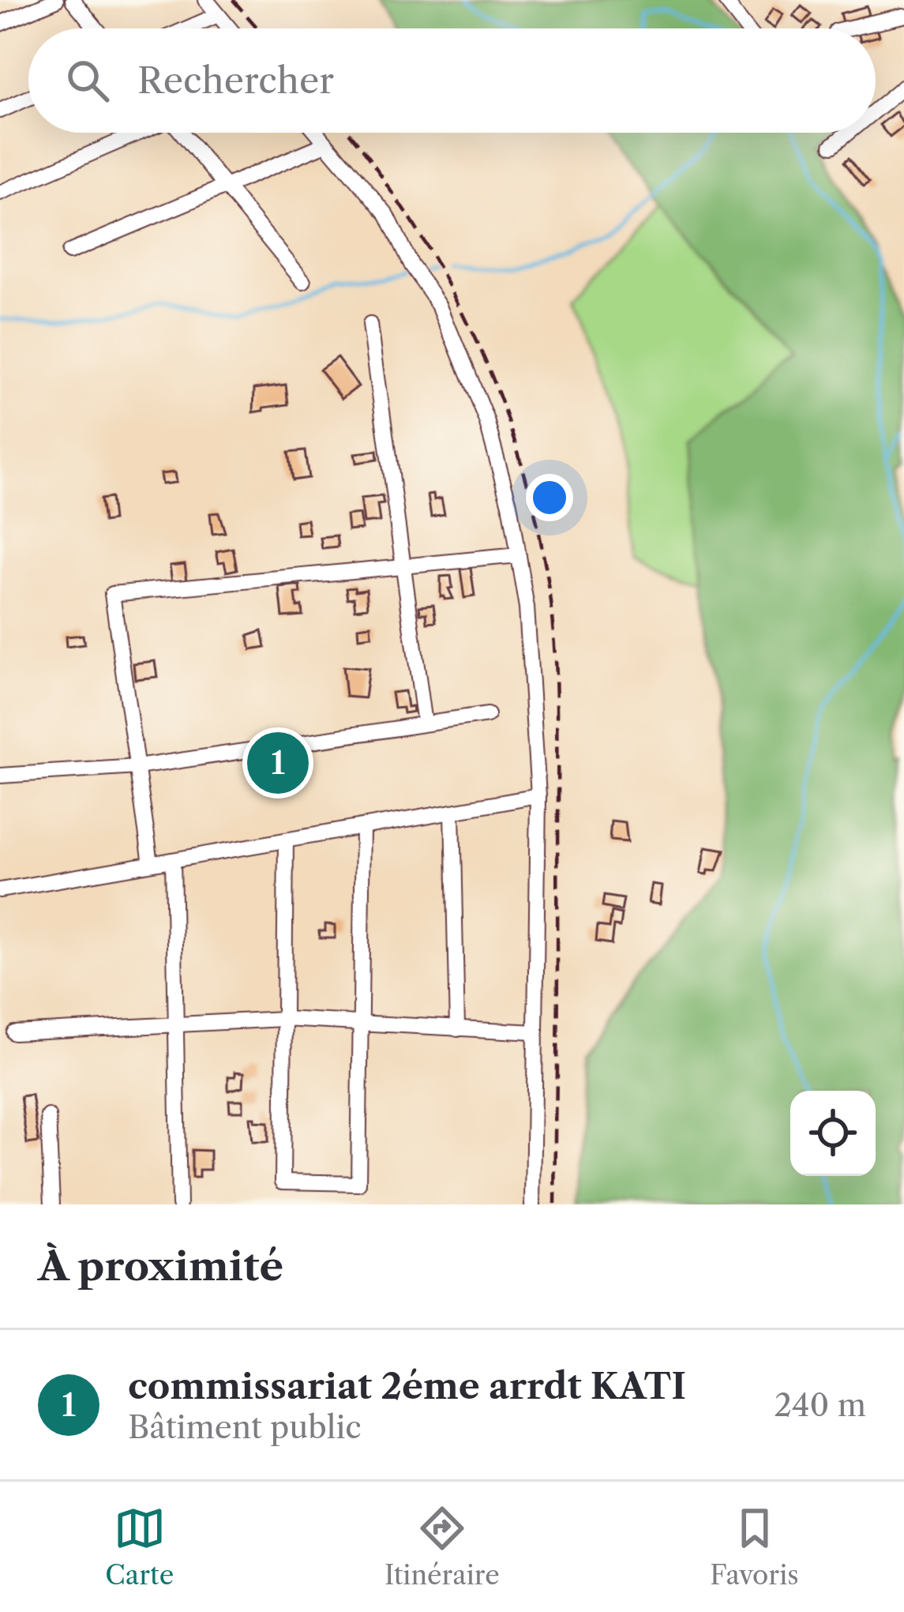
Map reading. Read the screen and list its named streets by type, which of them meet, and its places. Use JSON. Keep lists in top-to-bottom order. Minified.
{"page":{"search":"Rechercher","pins":"1","heading":"À proximité","list":[{"mark":"1","name":"commissariat 2éme arrdt KATI","note":"Bâtiment public","value":"240 m"}],"nav":["Carte","Itinéraire","Favoris"]}}
